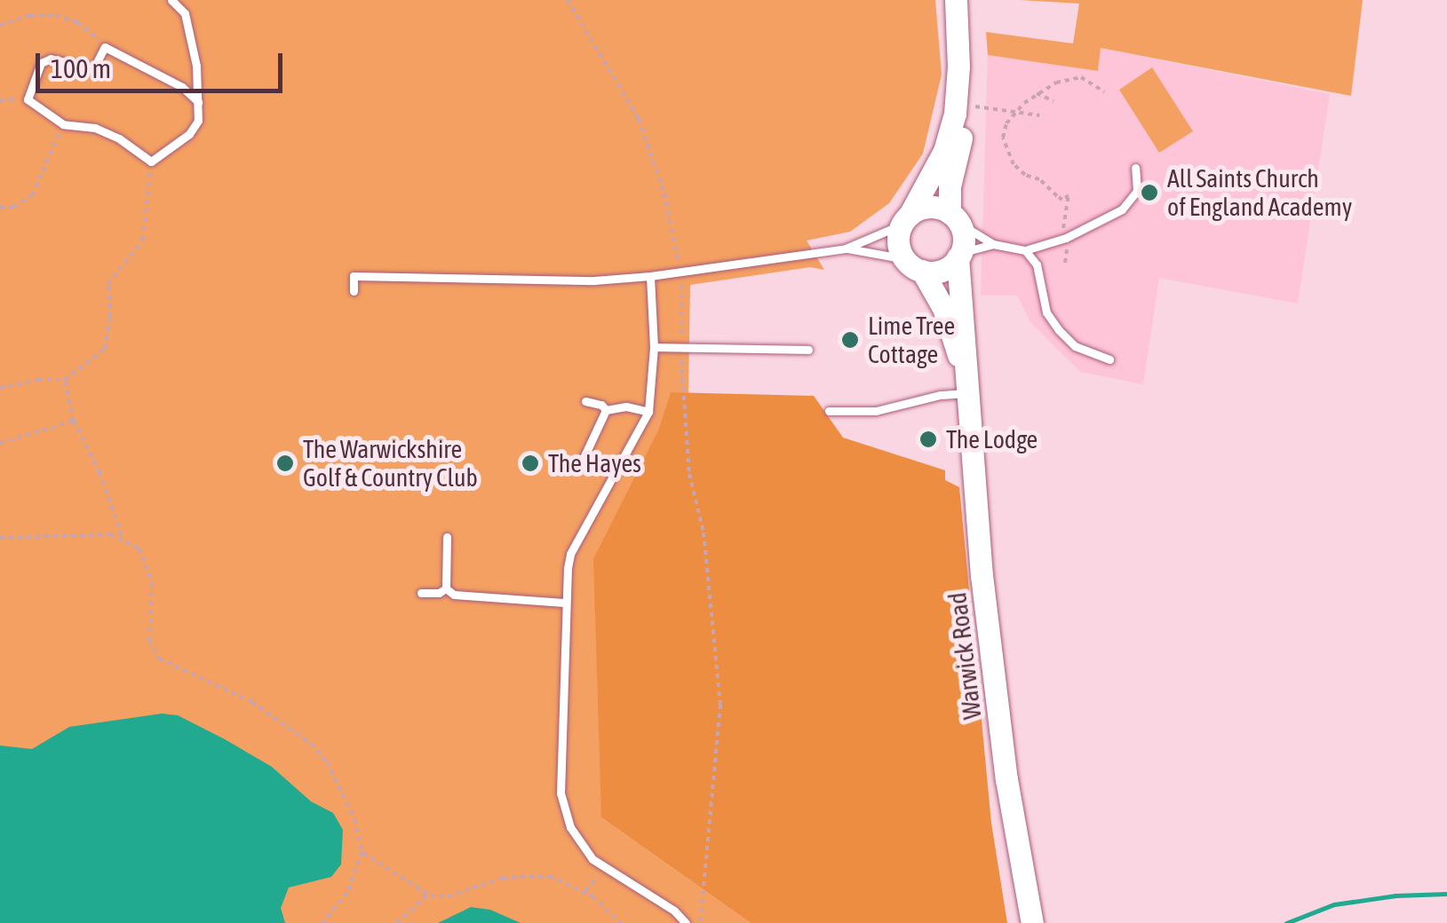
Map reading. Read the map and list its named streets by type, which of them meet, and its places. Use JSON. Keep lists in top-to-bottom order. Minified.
{"streets":{"street":["Warwick Road"]},"places":["All Saints Church of England Academy","Lime Tree Cottage","The Lodge","The Warwickshire Golf & Country Club","The Hayes"],"scale_bar":"100 m"}
